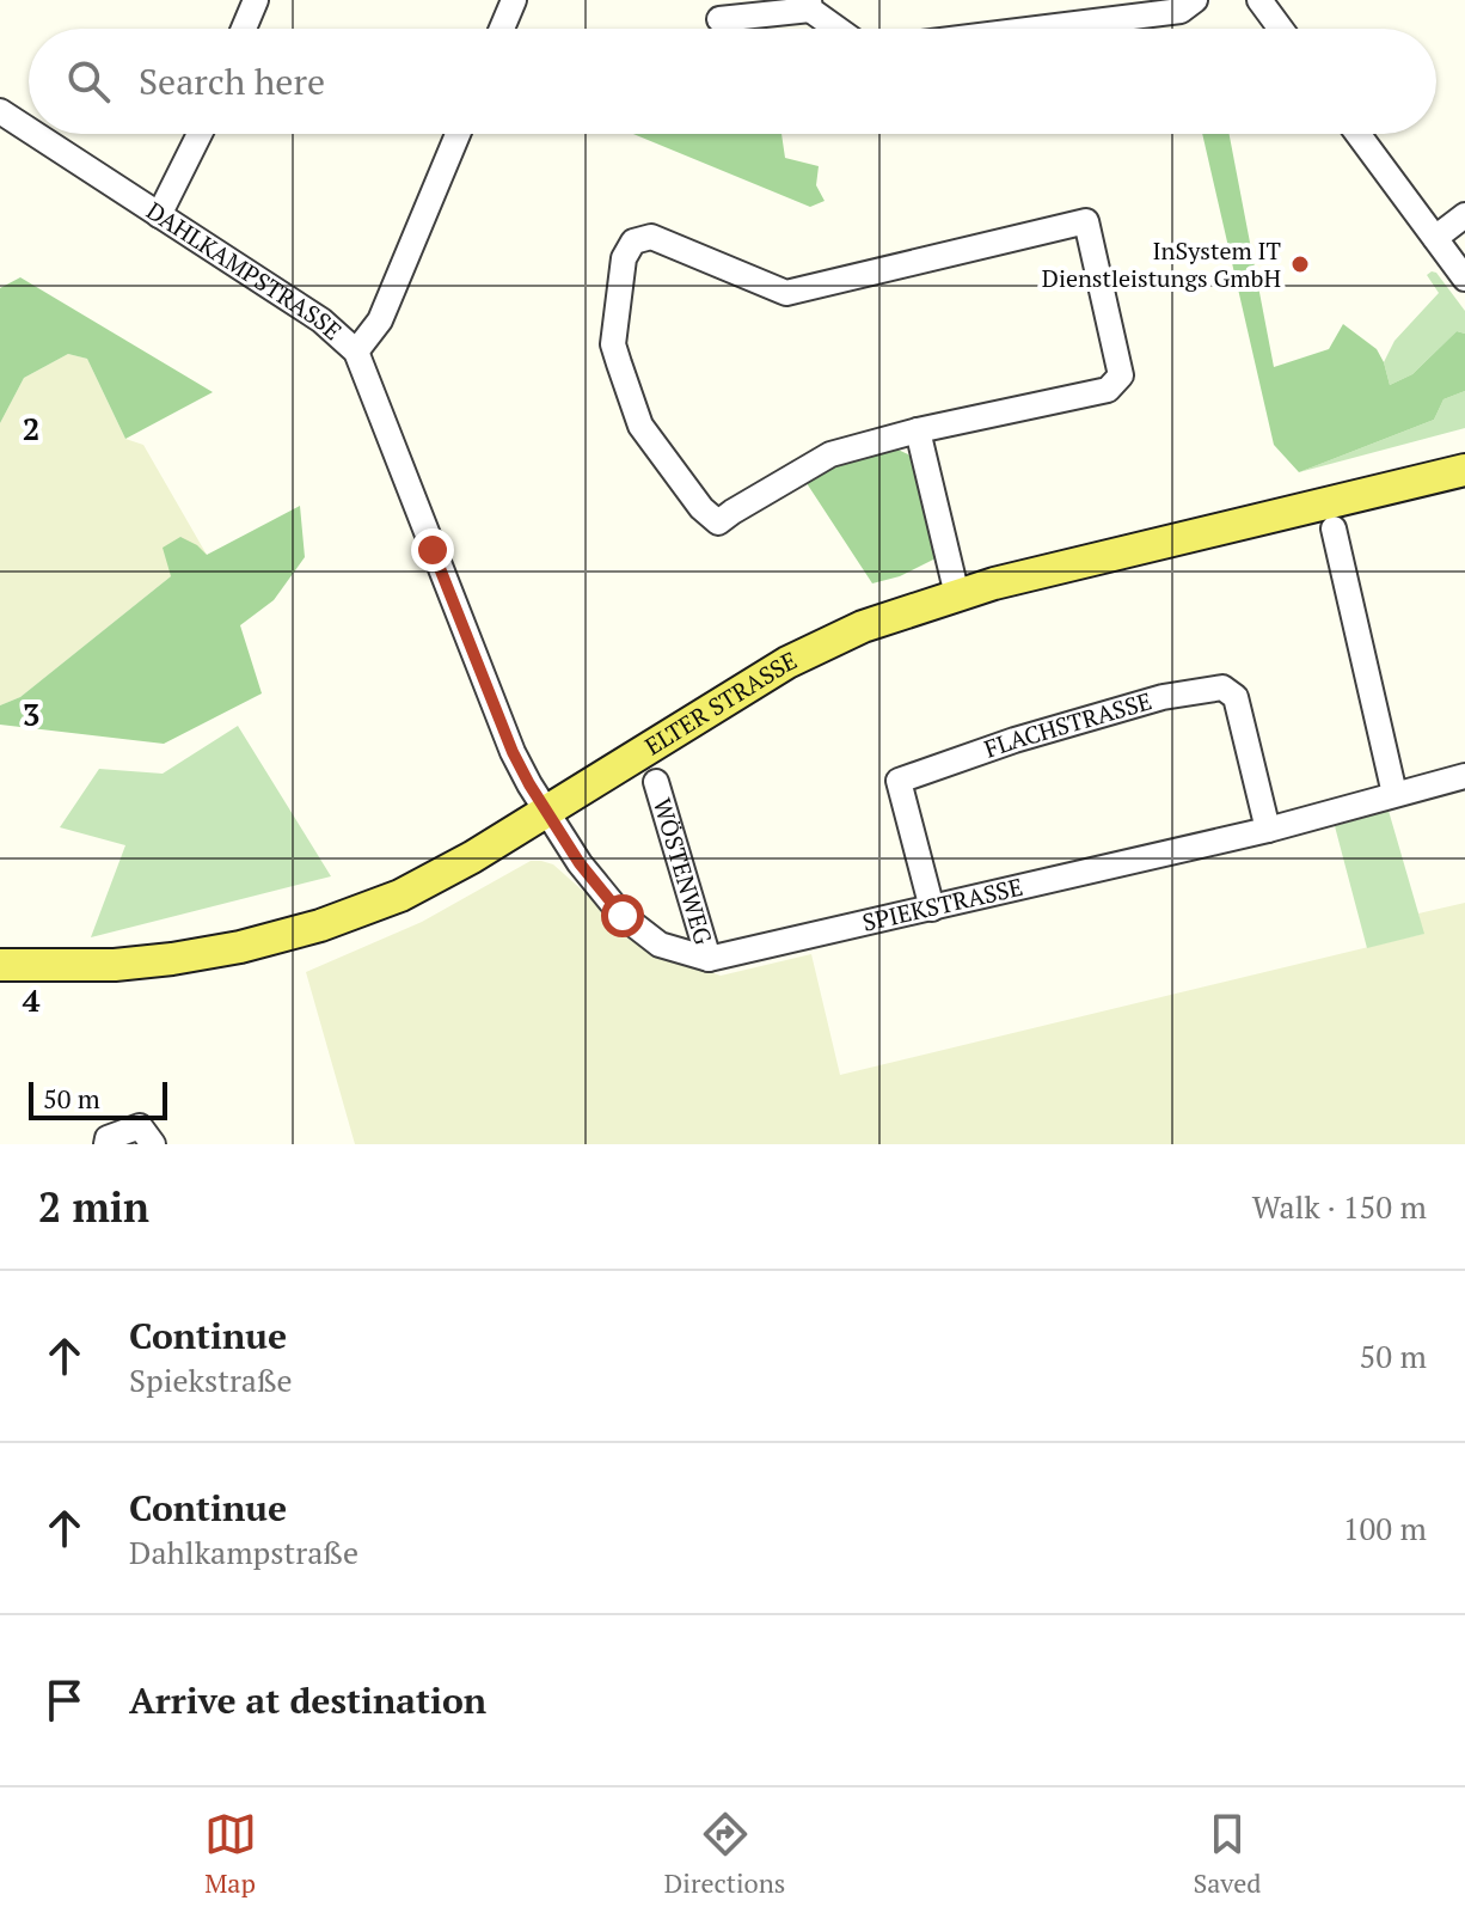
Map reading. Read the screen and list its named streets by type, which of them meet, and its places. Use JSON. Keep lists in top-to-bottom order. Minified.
{"streets":{"main road":["ELTER STRASSE"],"street":["DAHLKAMPSTRASSE","FLACHSTRASSE","WÖSTENWEG","SPIEKSTRASSE"]},"crossings":[["DAHLKAMPSTRASSE","ELTER STRASSE"],["DAHLKAMPSTRASSE","SPIEKSTRASSE"],["ELTER STRASSE","SPIEKSTRASSE"],["FLACHSTRASSE","SPIEKSTRASSE"],["WÖSTENWEG","SPIEKSTRASSE"]],"places":["InSystem IT Dienstleistungs GmbH"],"scale_bar":"50 m","page":{"search":"Search here","scale":"50 m","heading":["2 min","Walk · 150 m"],"list":[["Continue","Spiekstraße","50 m"],["Continue","Dahlkampstraße","100 m"],"Arrive at destination"],"nav":["Map","Directions","Saved"]},"grid":{"rows":["2","3","4"]}}
